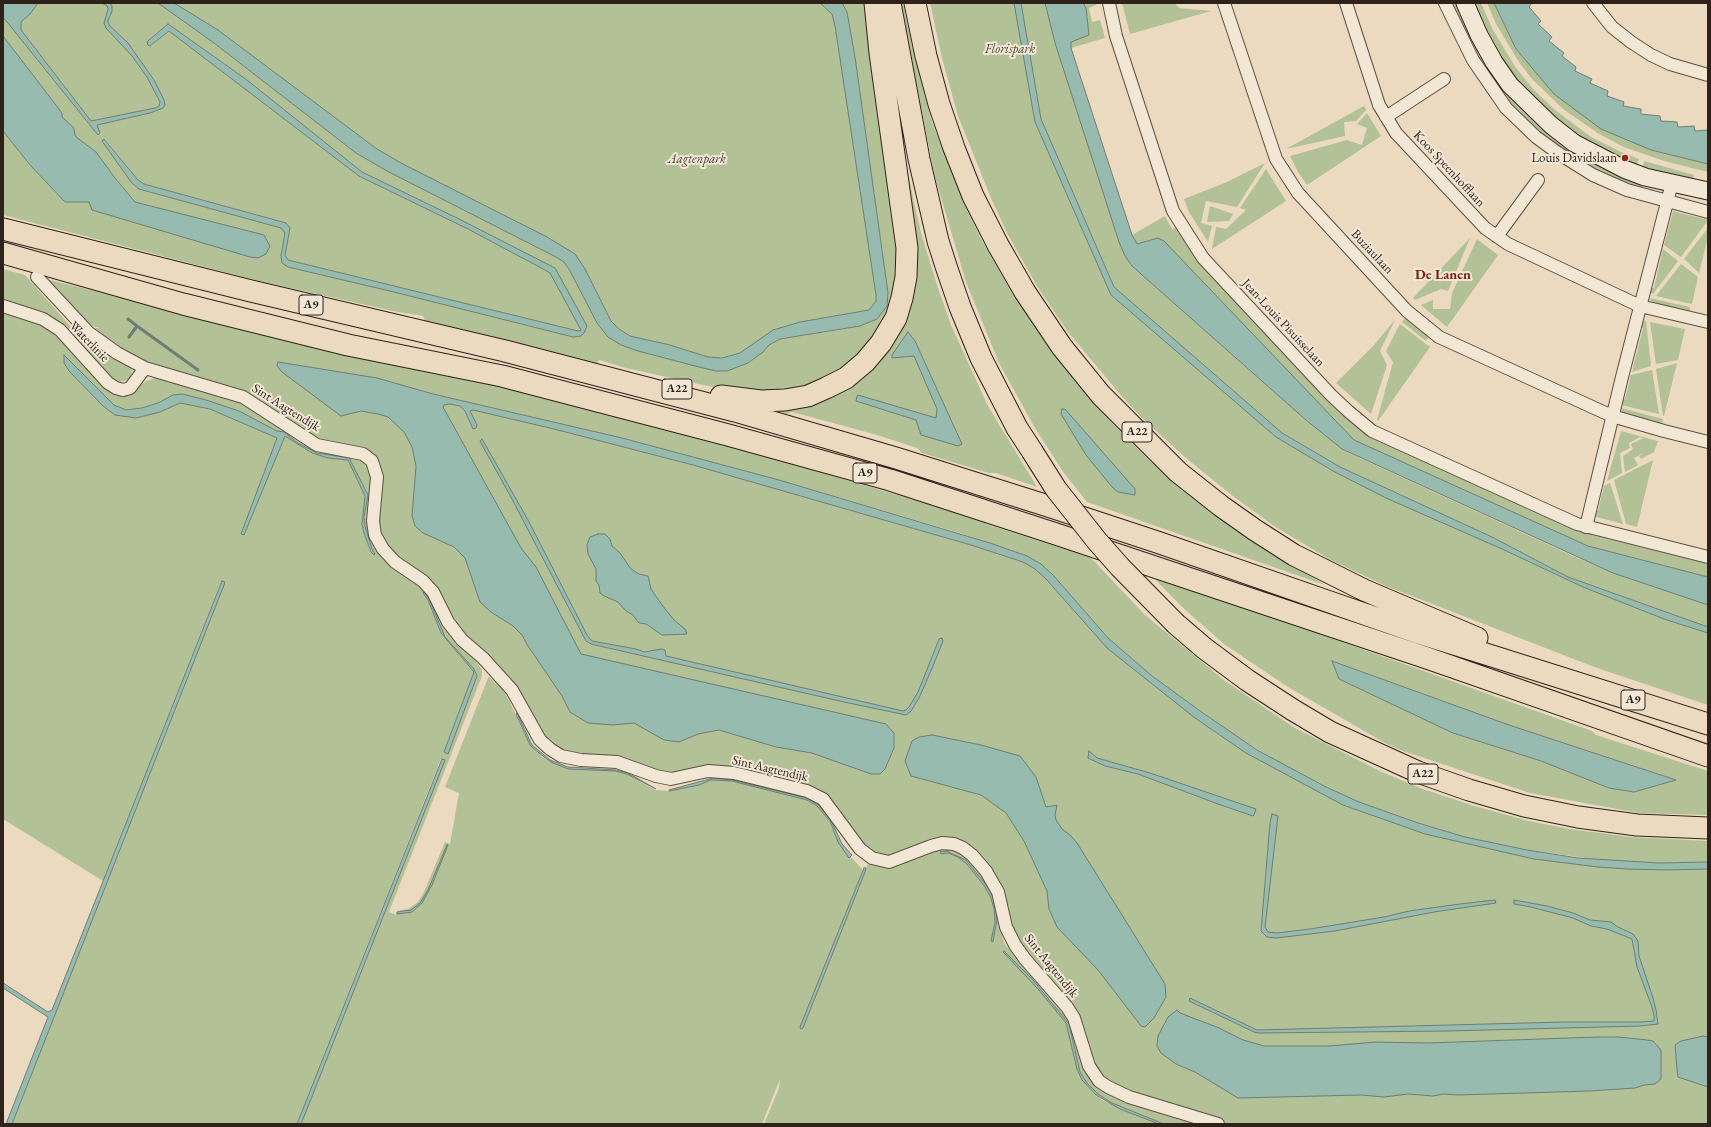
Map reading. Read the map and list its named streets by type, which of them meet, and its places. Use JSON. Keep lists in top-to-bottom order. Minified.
{"streets":{"highway":["A9","A22"],"street":["Koos Speenhofflaan","Buziaulaan","Jean-Louis Pisuisselaan","Waterlinie","Sint Aagtendijk"]},"crossings":[["A9","A22"],["Waterlinie","Sint Aagtendijk"]],"districts":["De Lanen"],"parks":["Florispark","Aagtenpark"],"places":["Louis Davidslaan"]}
